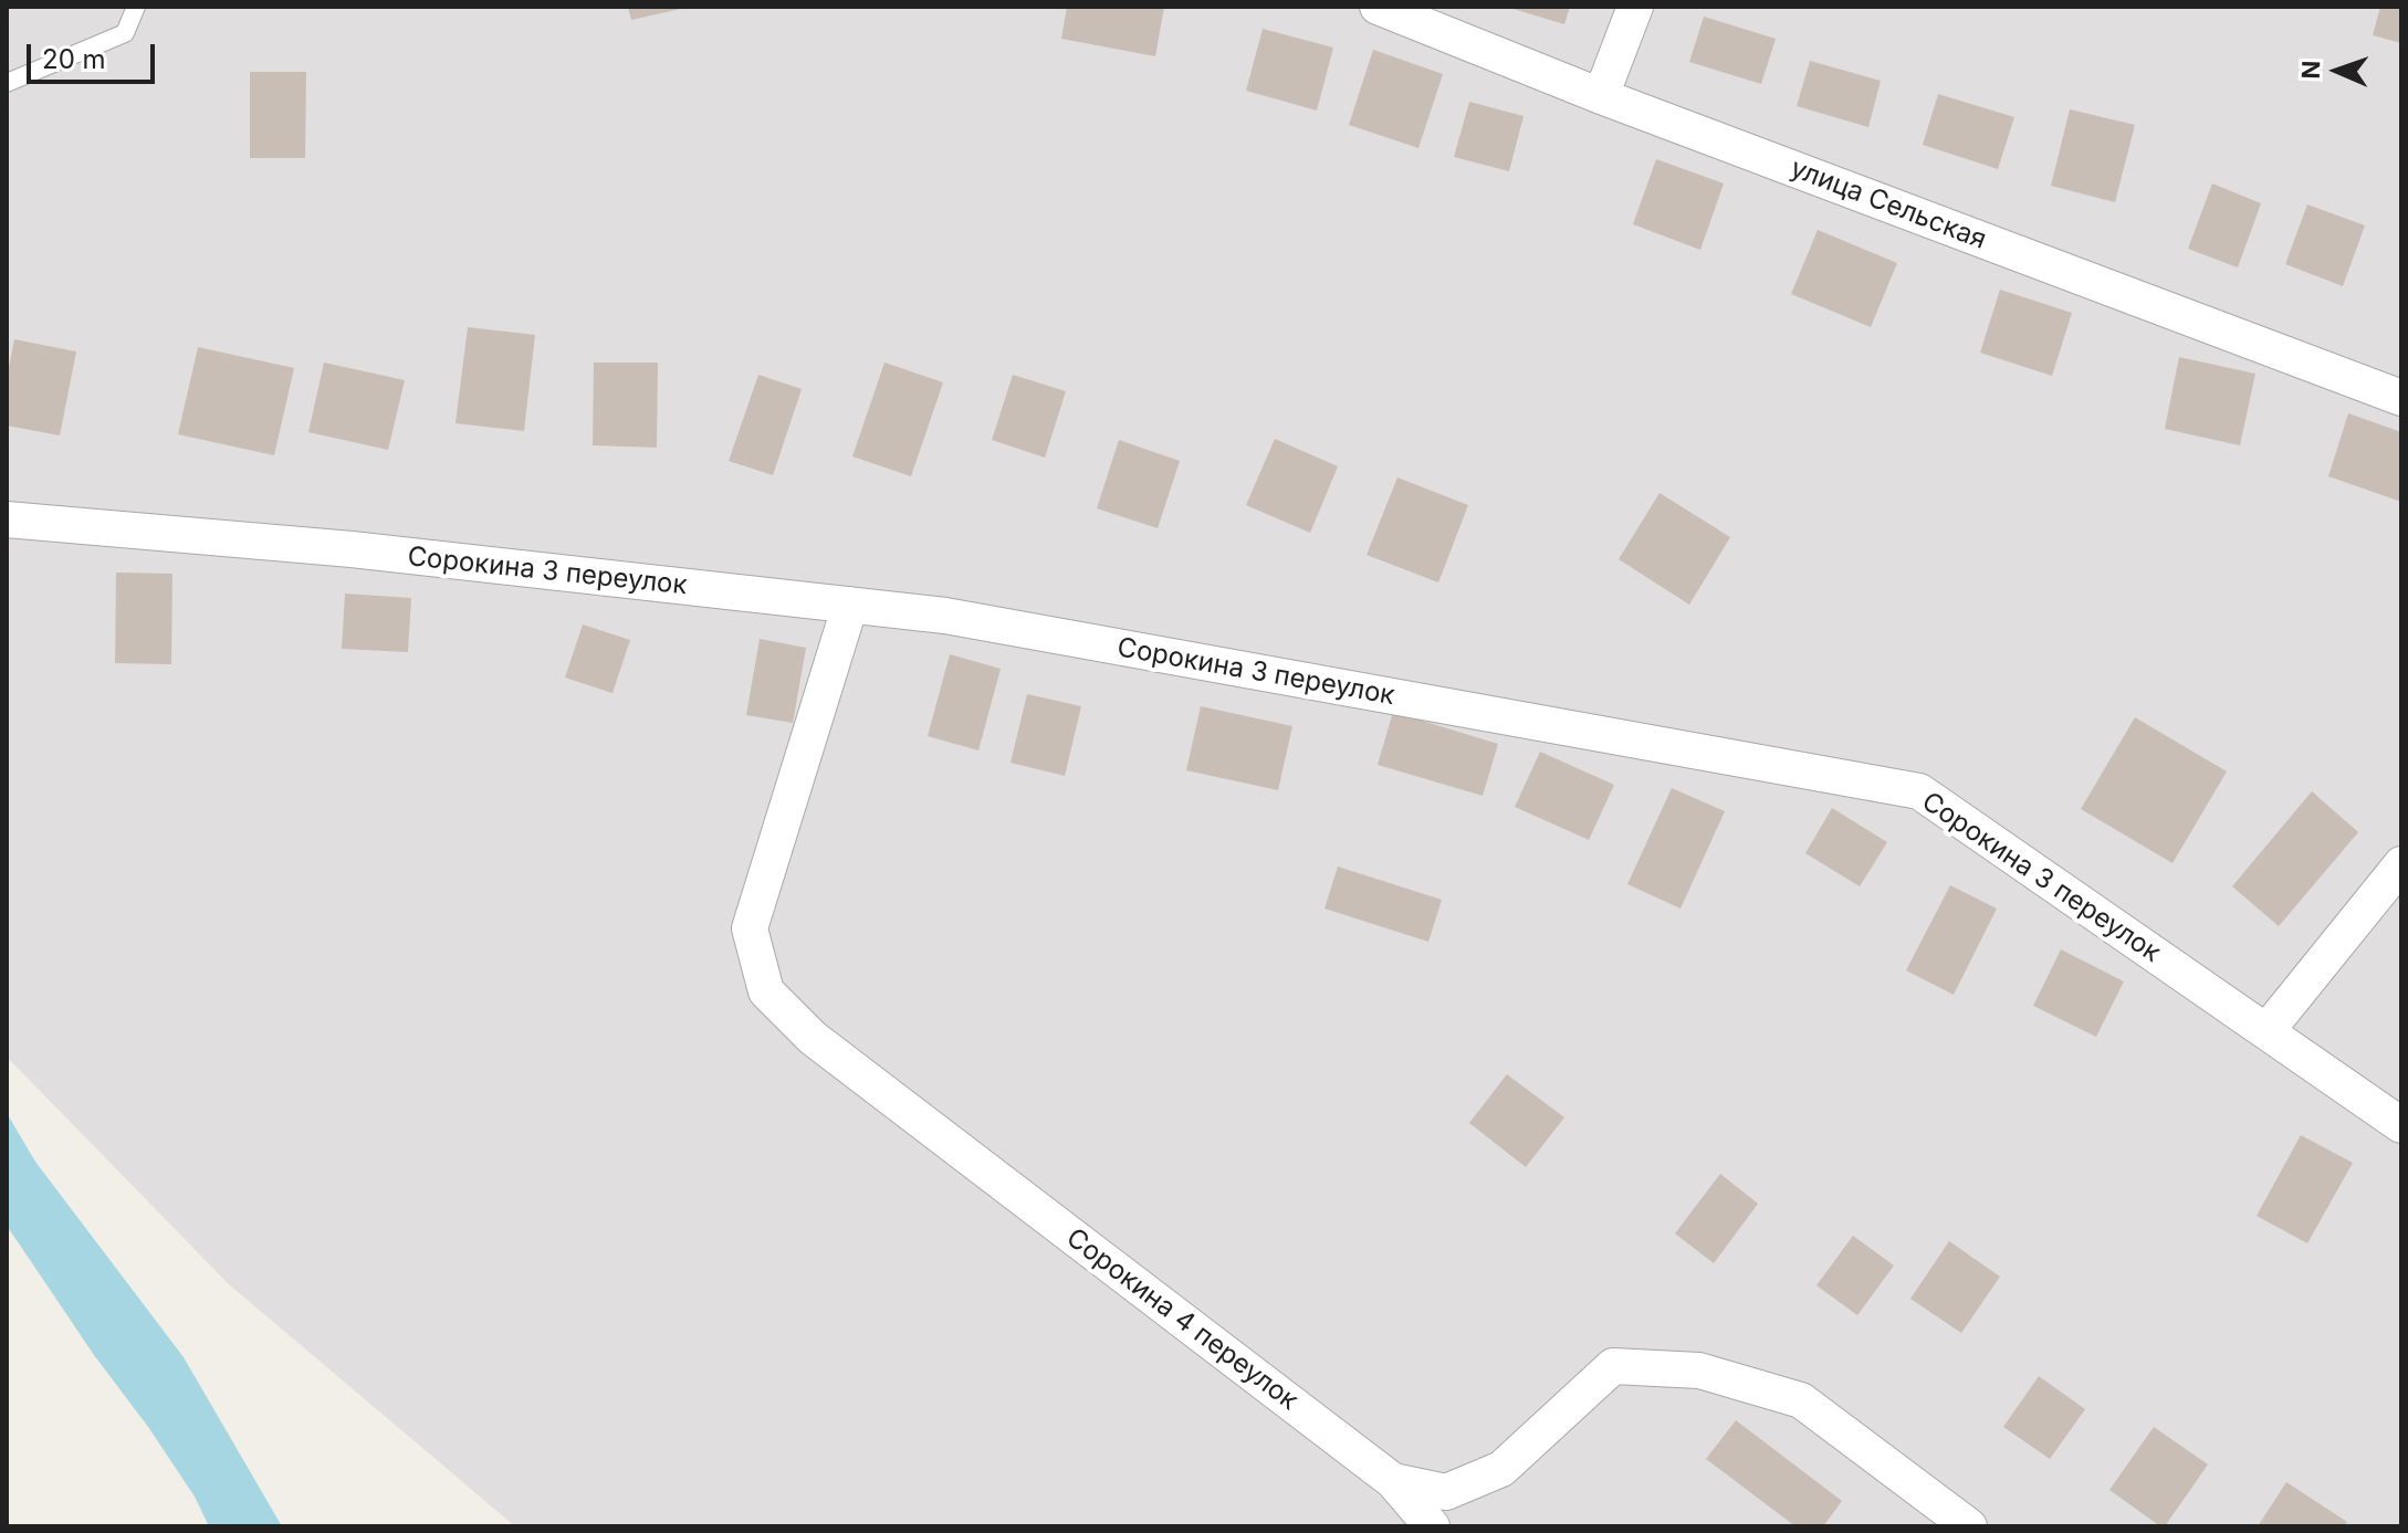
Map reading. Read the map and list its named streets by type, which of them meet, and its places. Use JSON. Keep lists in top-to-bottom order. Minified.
{"streets":{"street":["улица Сельская","Сорокина 3 переулок","Сорокина 4 переулок"]},"crossings":[["Сорокина 3 переулок","Сорокина 4 переулок"]],"scale_bar":"20 m","north":"left"}
